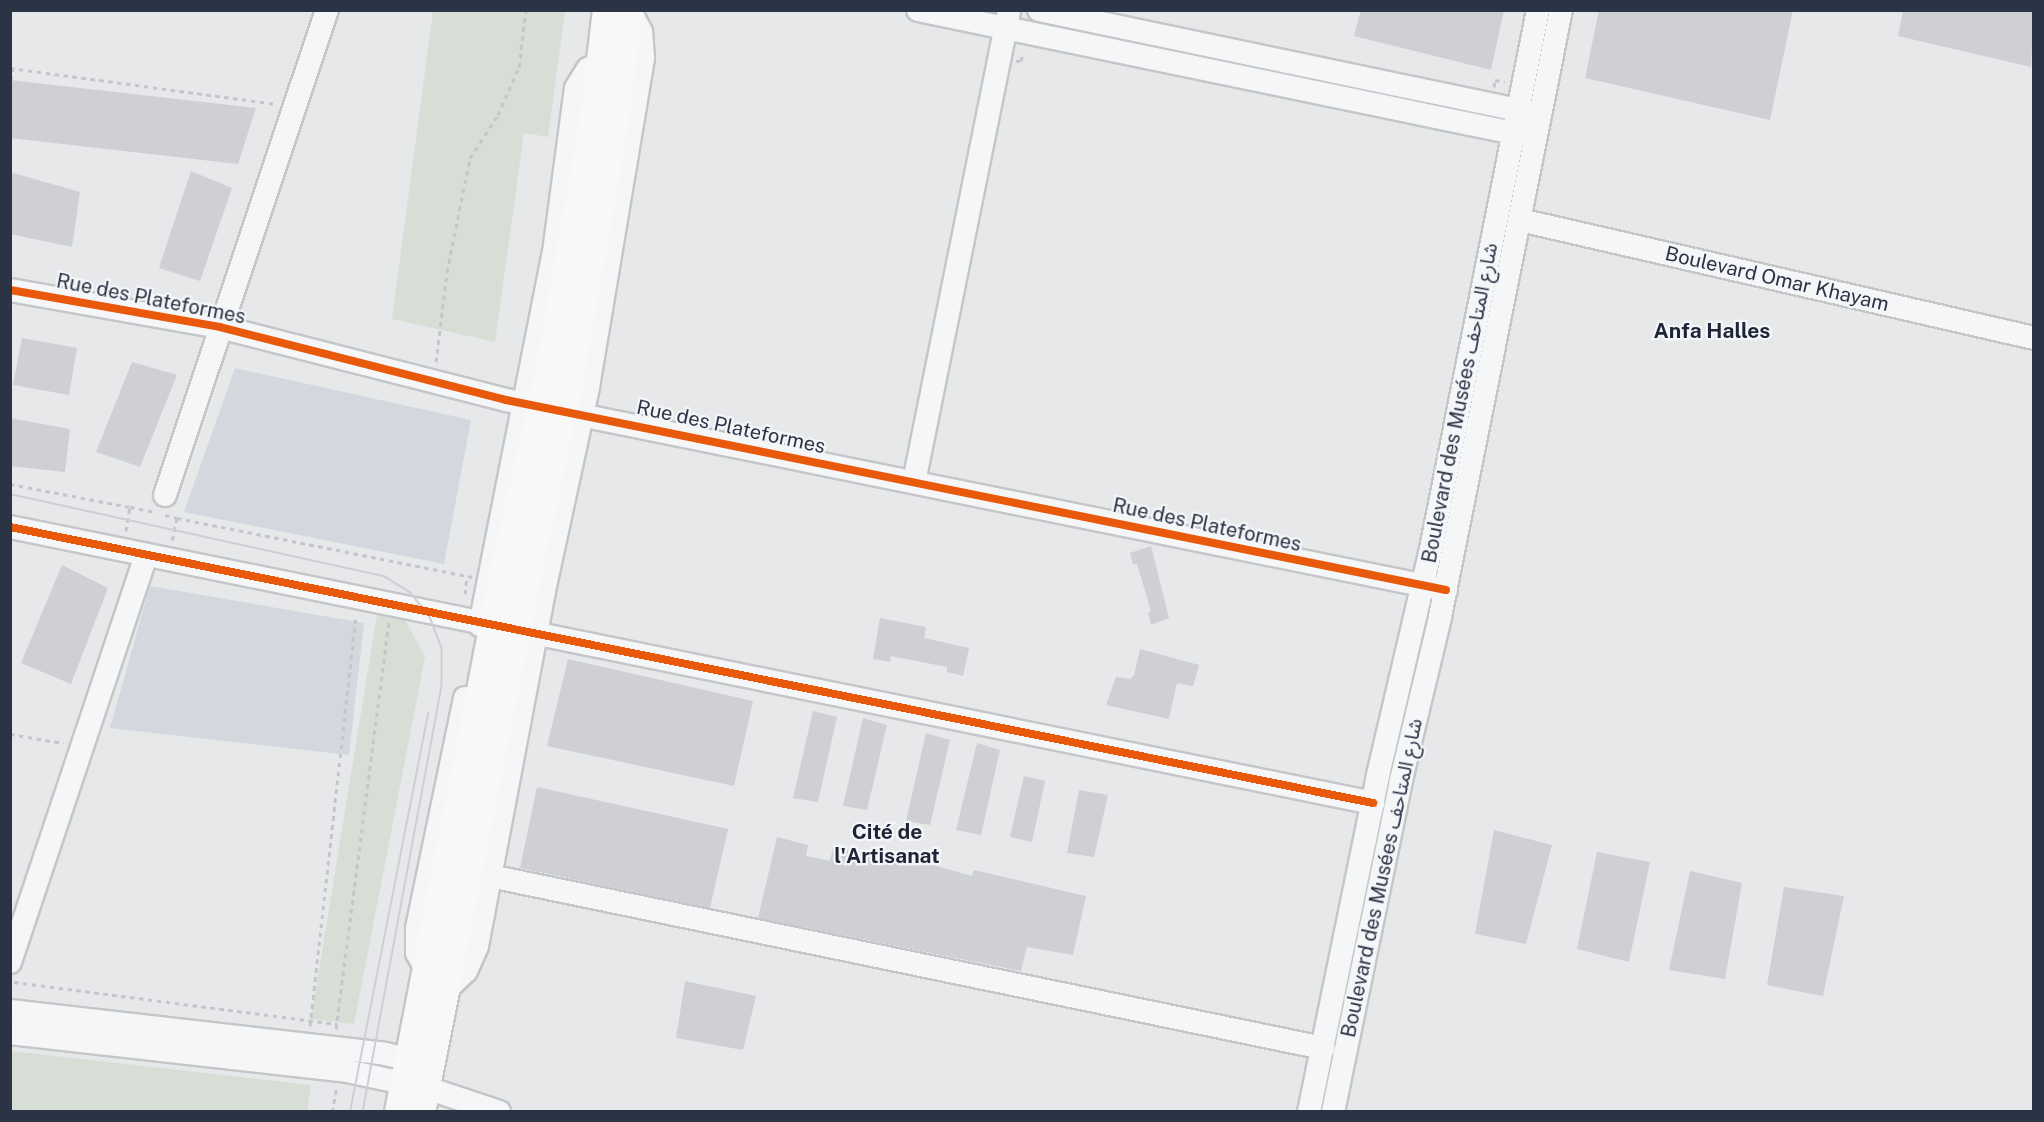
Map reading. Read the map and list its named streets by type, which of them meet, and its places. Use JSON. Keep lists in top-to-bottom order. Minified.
{"streets":{"street":["Boulevard Omar Khayam","Rue des Plateformes","Boulevard des Musées شارع المتاحف"]},"crossings":[["Boulevard Omar Khayam","Boulevard des Musées شارع المتاحف"],["Rue des Plateformes","Boulevard des Musées شارع المتاحف"]],"districts":["Anfa Halles","Cité de l'Artisanat"]}
